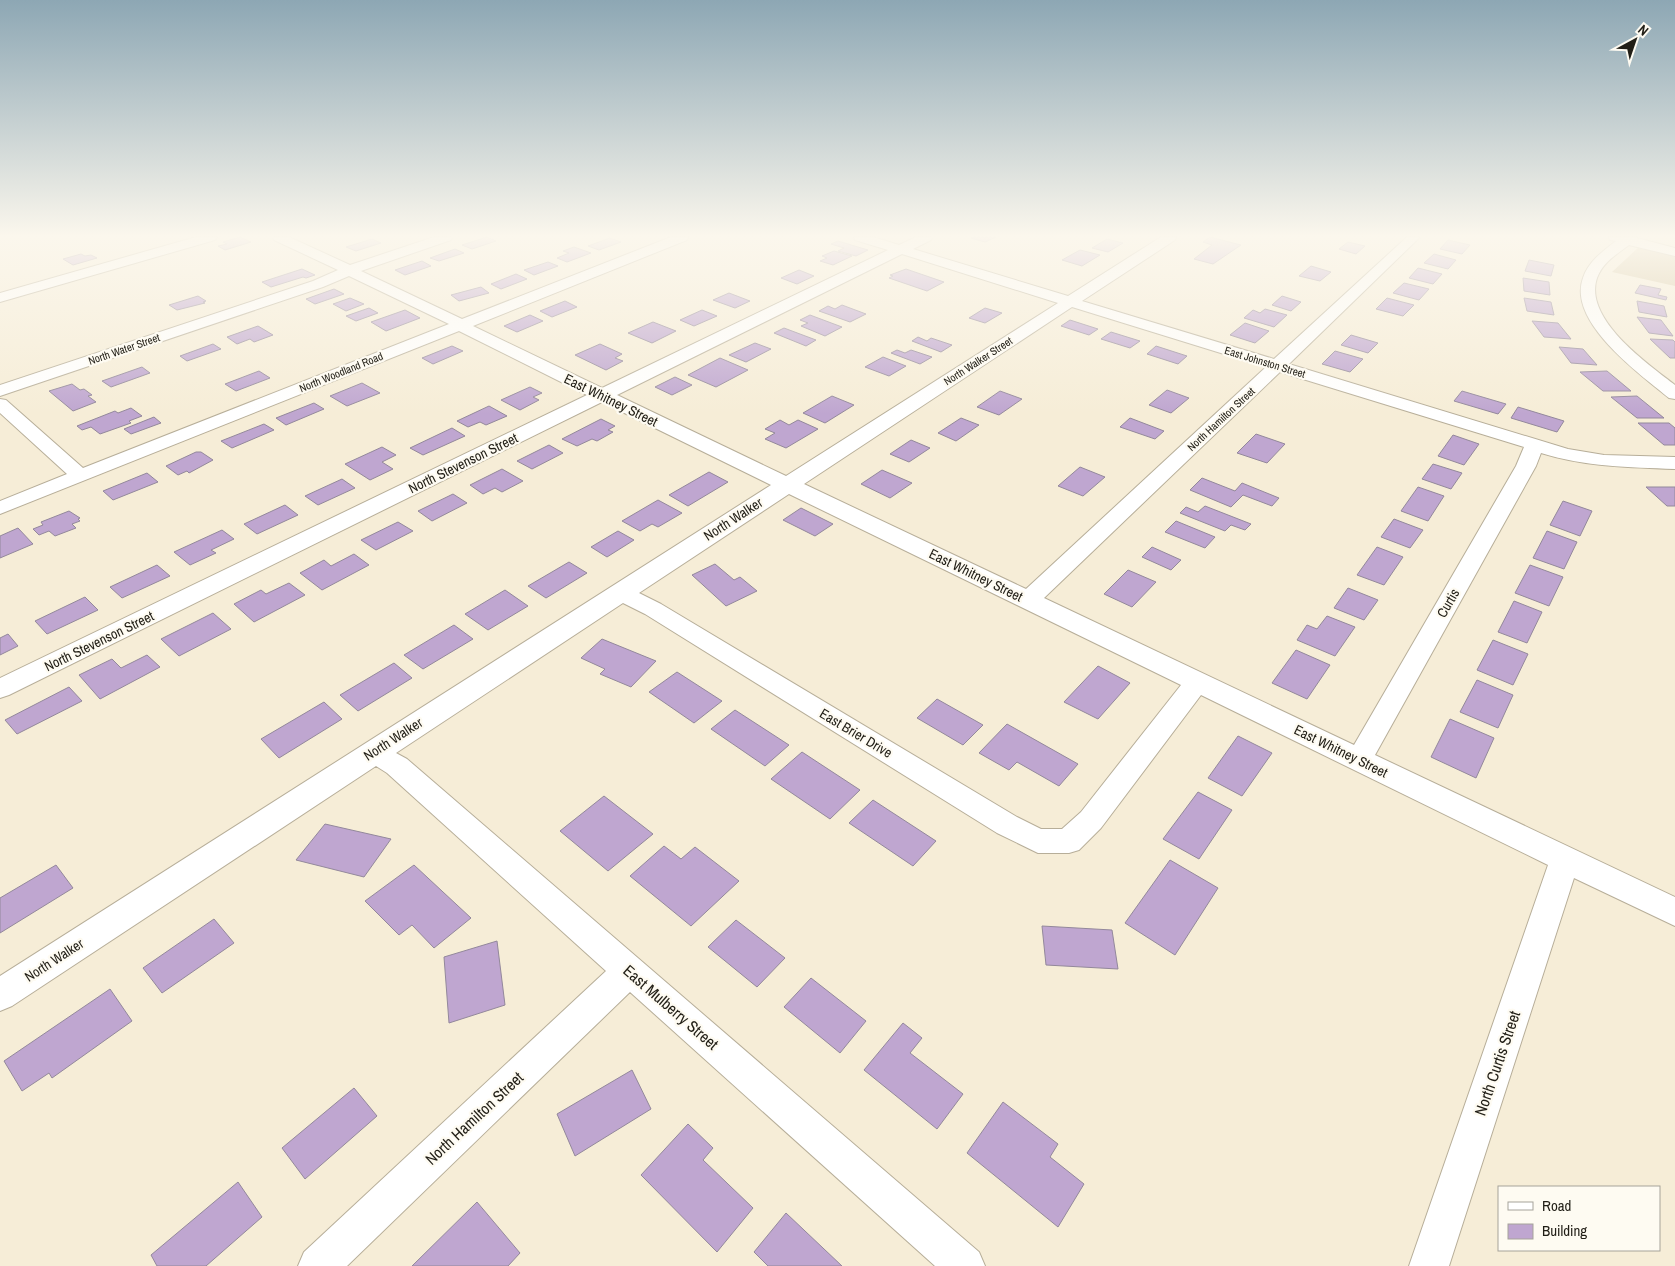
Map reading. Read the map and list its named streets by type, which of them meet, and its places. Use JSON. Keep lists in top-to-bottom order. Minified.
{"streets":{"street":["North Water Street","North Walker Street","East Johnston Street","North Woodland Road","East Whitney Street","North Hamilton Street","North Stevenson Street","North Walker","Curtis","East Brier Drive","East Mulberry Street","North Curtis Street"]},"crossings":[["North Walker Street","East Johnston Street"],["North Walker Street","East Whitney Street"],["North Walker Street","North Walker"],["East Johnston Street","North Hamilton Street"],["East Johnston Street","Curtis"],["North Woodland Road","East Whitney Street"],["East Whitney Street","North Hamilton Street"],["East Whitney Street","North Stevenson Street"],["East Whitney Street","North Walker"],["East Whitney Street","Curtis"],["East Whitney Street","East Brier Drive"],["East Whitney Street","North Curtis Street"],["North Hamilton Street","East Mulberry Street"],["North Walker","East Brier Drive"],["North Walker","East Mulberry Street"]],"legend":["Road","Building"],"north":"top right"}
